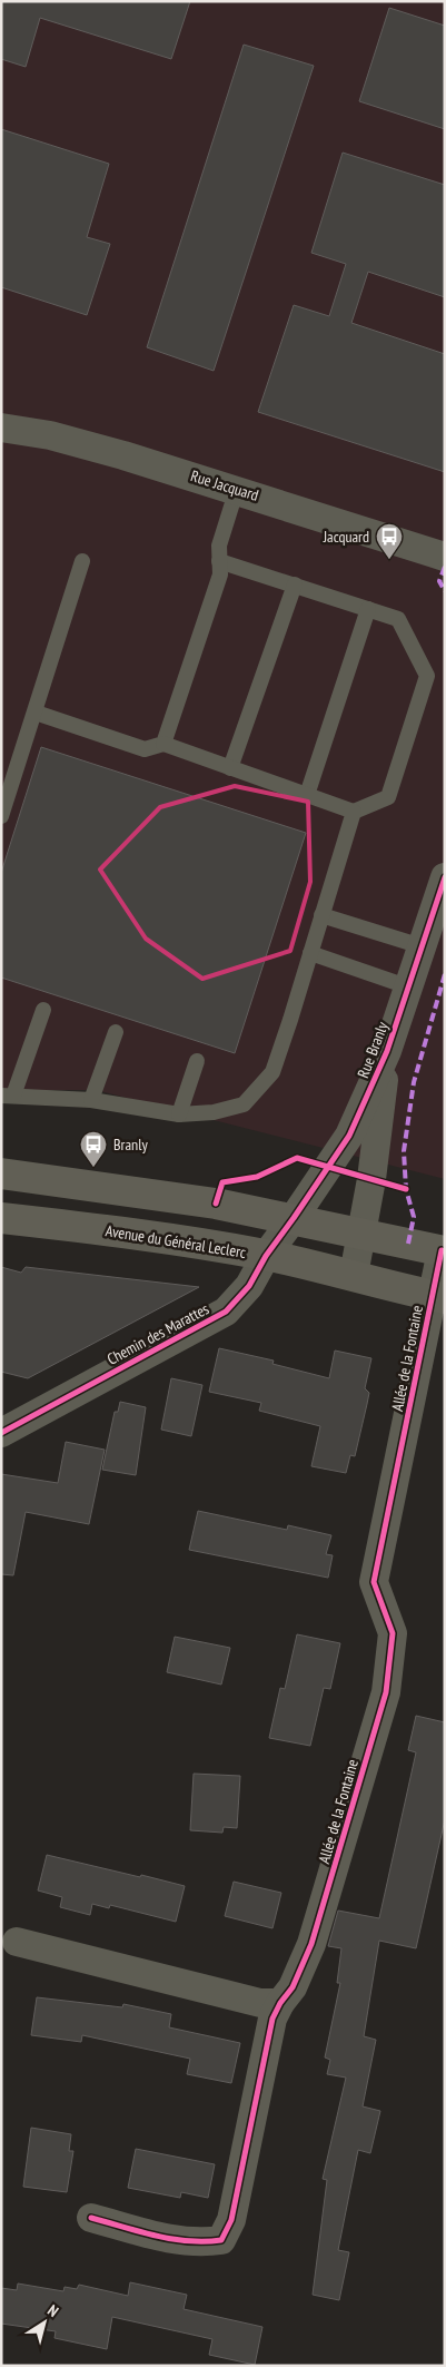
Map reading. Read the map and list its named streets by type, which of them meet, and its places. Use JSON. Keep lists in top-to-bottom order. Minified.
{"streets":{"main road":["Avenue du Général Leclerc"],"street":["Rue Jacquard","Rue Branly","Chemin des Marattes","Allée de la Fontaine"]},"crossings":[["Rue Branly","Avenue du Général Leclerc"],["Rue Branly","Chemin des Marattes"],["Avenue du Général Leclerc","Chemin des Marattes"],["Avenue du Général Leclerc","Allée de la Fontaine"]],"places":{"bus stop":["Jacquard","Branly"]},"north":"top right"}
